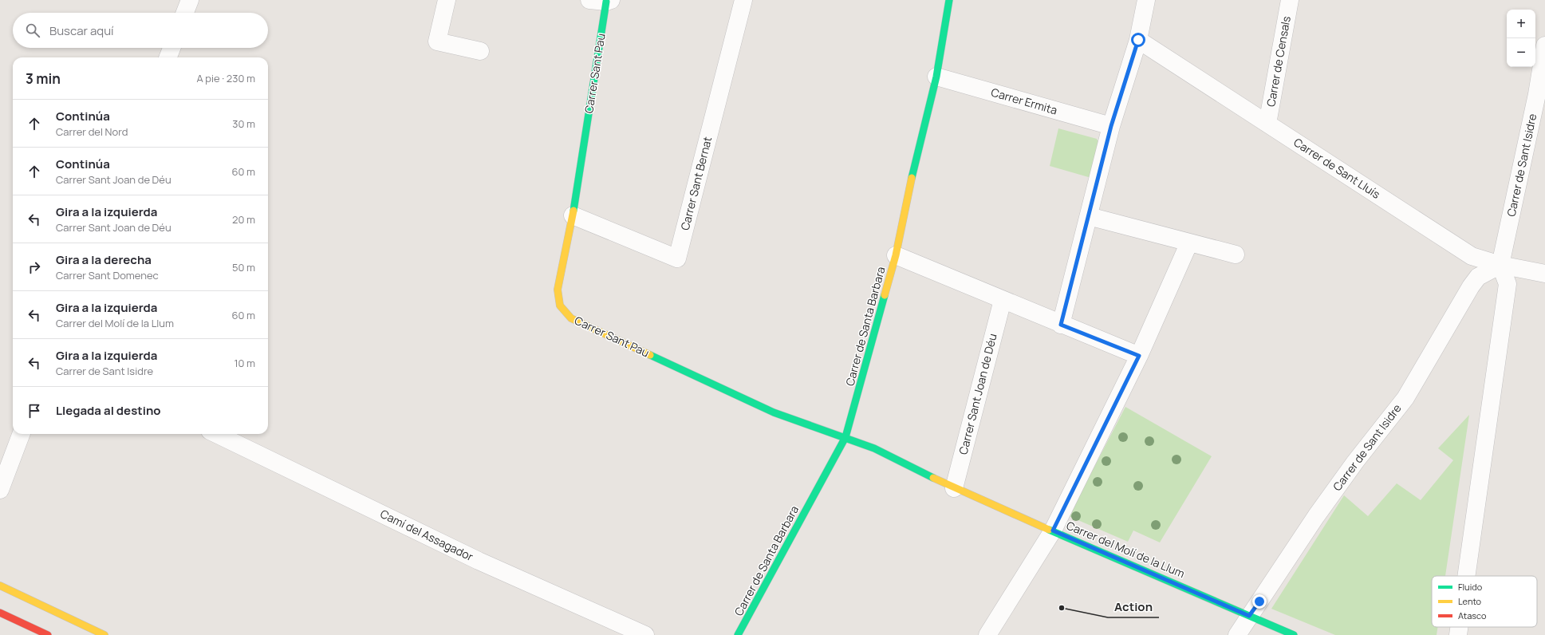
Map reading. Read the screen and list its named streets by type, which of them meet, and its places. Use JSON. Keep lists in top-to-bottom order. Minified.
{"streets":{"street":["Carrer de Censals","Carrer Sant Pau","Carrer Ermita","Carrer de Sant Isidre","Carrer de Sant Lluís","Carrer Sant Bernat","Carrer de Santa Barbara","Carrer Sant Joan de Déu","Camí del Assagador","Carrer del Molí de la Llum"]},"crossings":[["Carrer de Censals","Carrer de Sant Lluís"],["Carrer Sant Pau","Carrer Sant Bernat"],["Carrer Sant Pau","Carrer de Santa Barbara"],["Carrer Sant Pau","Carrer del Molí de la Llum"],["Carrer Ermita","Carrer de Santa Barbara"],["Carrer de Sant Isidre","Carrer de Sant Lluís"],["Carrer de Sant Isidre","Carrer del Molí de la Llum"],["Carrer de Santa Barbara","Carrer del Molí de la Llum"],["Carrer Sant Joan de Déu","Carrer del Molí de la Llum"]],"places":["Action"],"legend":["Fluido","Lento","Atasco"],"page":{"map_buttons":["+","−"],"search":"Buscar aquí","heading":["3 min","A pie · 230 m"],"list":[["Continúa","Carrer del Nord","30 m"],["Continúa","Carrer Sant Joan de Déu","60 m"],["Gira a la izquierda","Carrer Sant Joan de Déu","20 m"],["Gira a la derecha","Carrer Sant Domenec","50 m"],["Gira a la izquierda","Carrer del Molí de la Llum","60 m"],["Gira a la izquierda","Carrer de Sant Isidre","10 m"],"Llegada al destino"]}}
